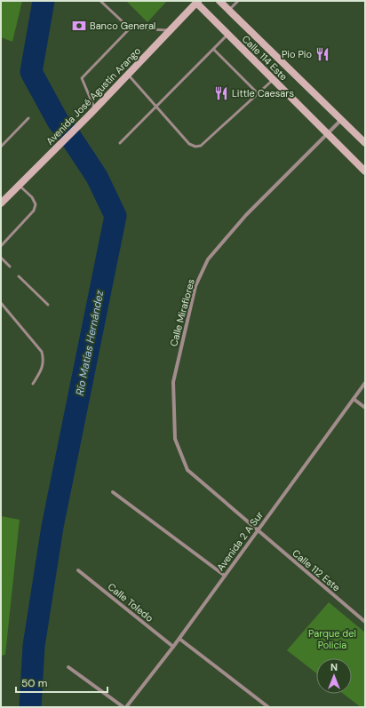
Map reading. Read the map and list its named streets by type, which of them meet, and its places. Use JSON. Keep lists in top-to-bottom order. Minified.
{"streets":{"street":["Calle 114 Este","Avenida José Agustín Arango","Calle Miraflores","Avenida 2 A Sur","Calle 112 Este","Calle Toledo"]},"crossings":[["Calle 114 Este","Avenida José Agustín Arango"],["Calle 114 Este","Calle Miraflores"],["Calle Miraflores","Avenida 2 A Sur"],["Calle Miraflores","Calle 112 Este"],["Avenida 2 A Sur","Calle 112 Este"],["Avenida 2 A Sur","Calle Toledo"]],"water":["Río Matías Hernández"],"parks":["Parque del Policia"],"places":{"bank":["Banco General"],"restaurant":["Pio Pio","Little Caesars"]},"scale_bar":"50 m","north":"top"}
